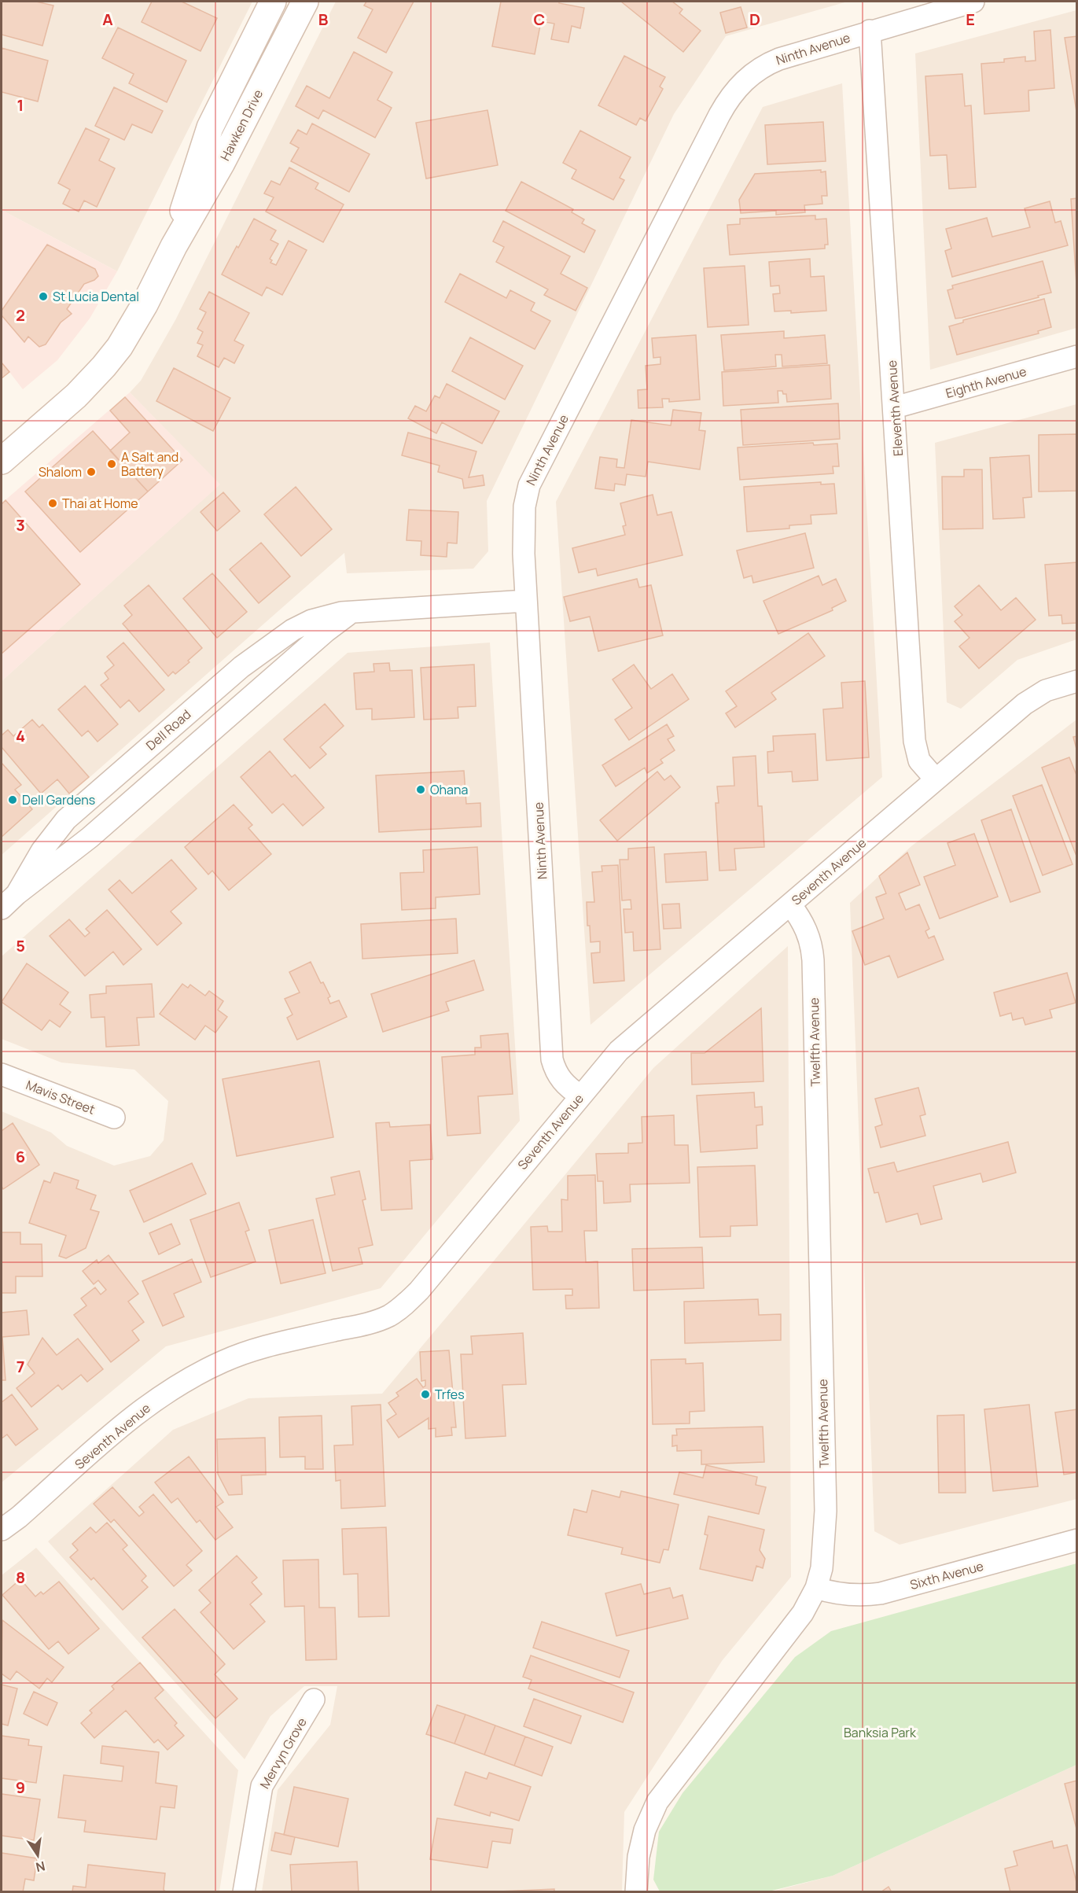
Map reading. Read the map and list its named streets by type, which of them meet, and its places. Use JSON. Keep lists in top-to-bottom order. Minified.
{"streets":{"main road":["Hawken Drive"],"street":["Ninth Avenue","Eighth Avenue","Eleventh Avenue","Dell Road","Seventh Avenue","Twelfth Avenue","Mavis Street","Sixth Avenue","Mervyn Grove"]},"crossings":[["Ninth Avenue","Eleventh Avenue"],["Ninth Avenue","Dell Road"],["Ninth Avenue","Seventh Avenue"],["Eighth Avenue","Eleventh Avenue"],["Eleventh Avenue","Seventh Avenue"],["Seventh Avenue","Twelfth Avenue"],["Twelfth Avenue","Sixth Avenue"]],"parks":["Banksia Park"],"places":["St Lucia Dental","A Salt and Battery","Shalom","Thai at Home","Ohana","Dell Gardens","Trfes"],"north":"bottom","grid":{"columns":["A","B","C","D","E"],"rows":["1","2","3","4","5","6","7","8","9"]}}
